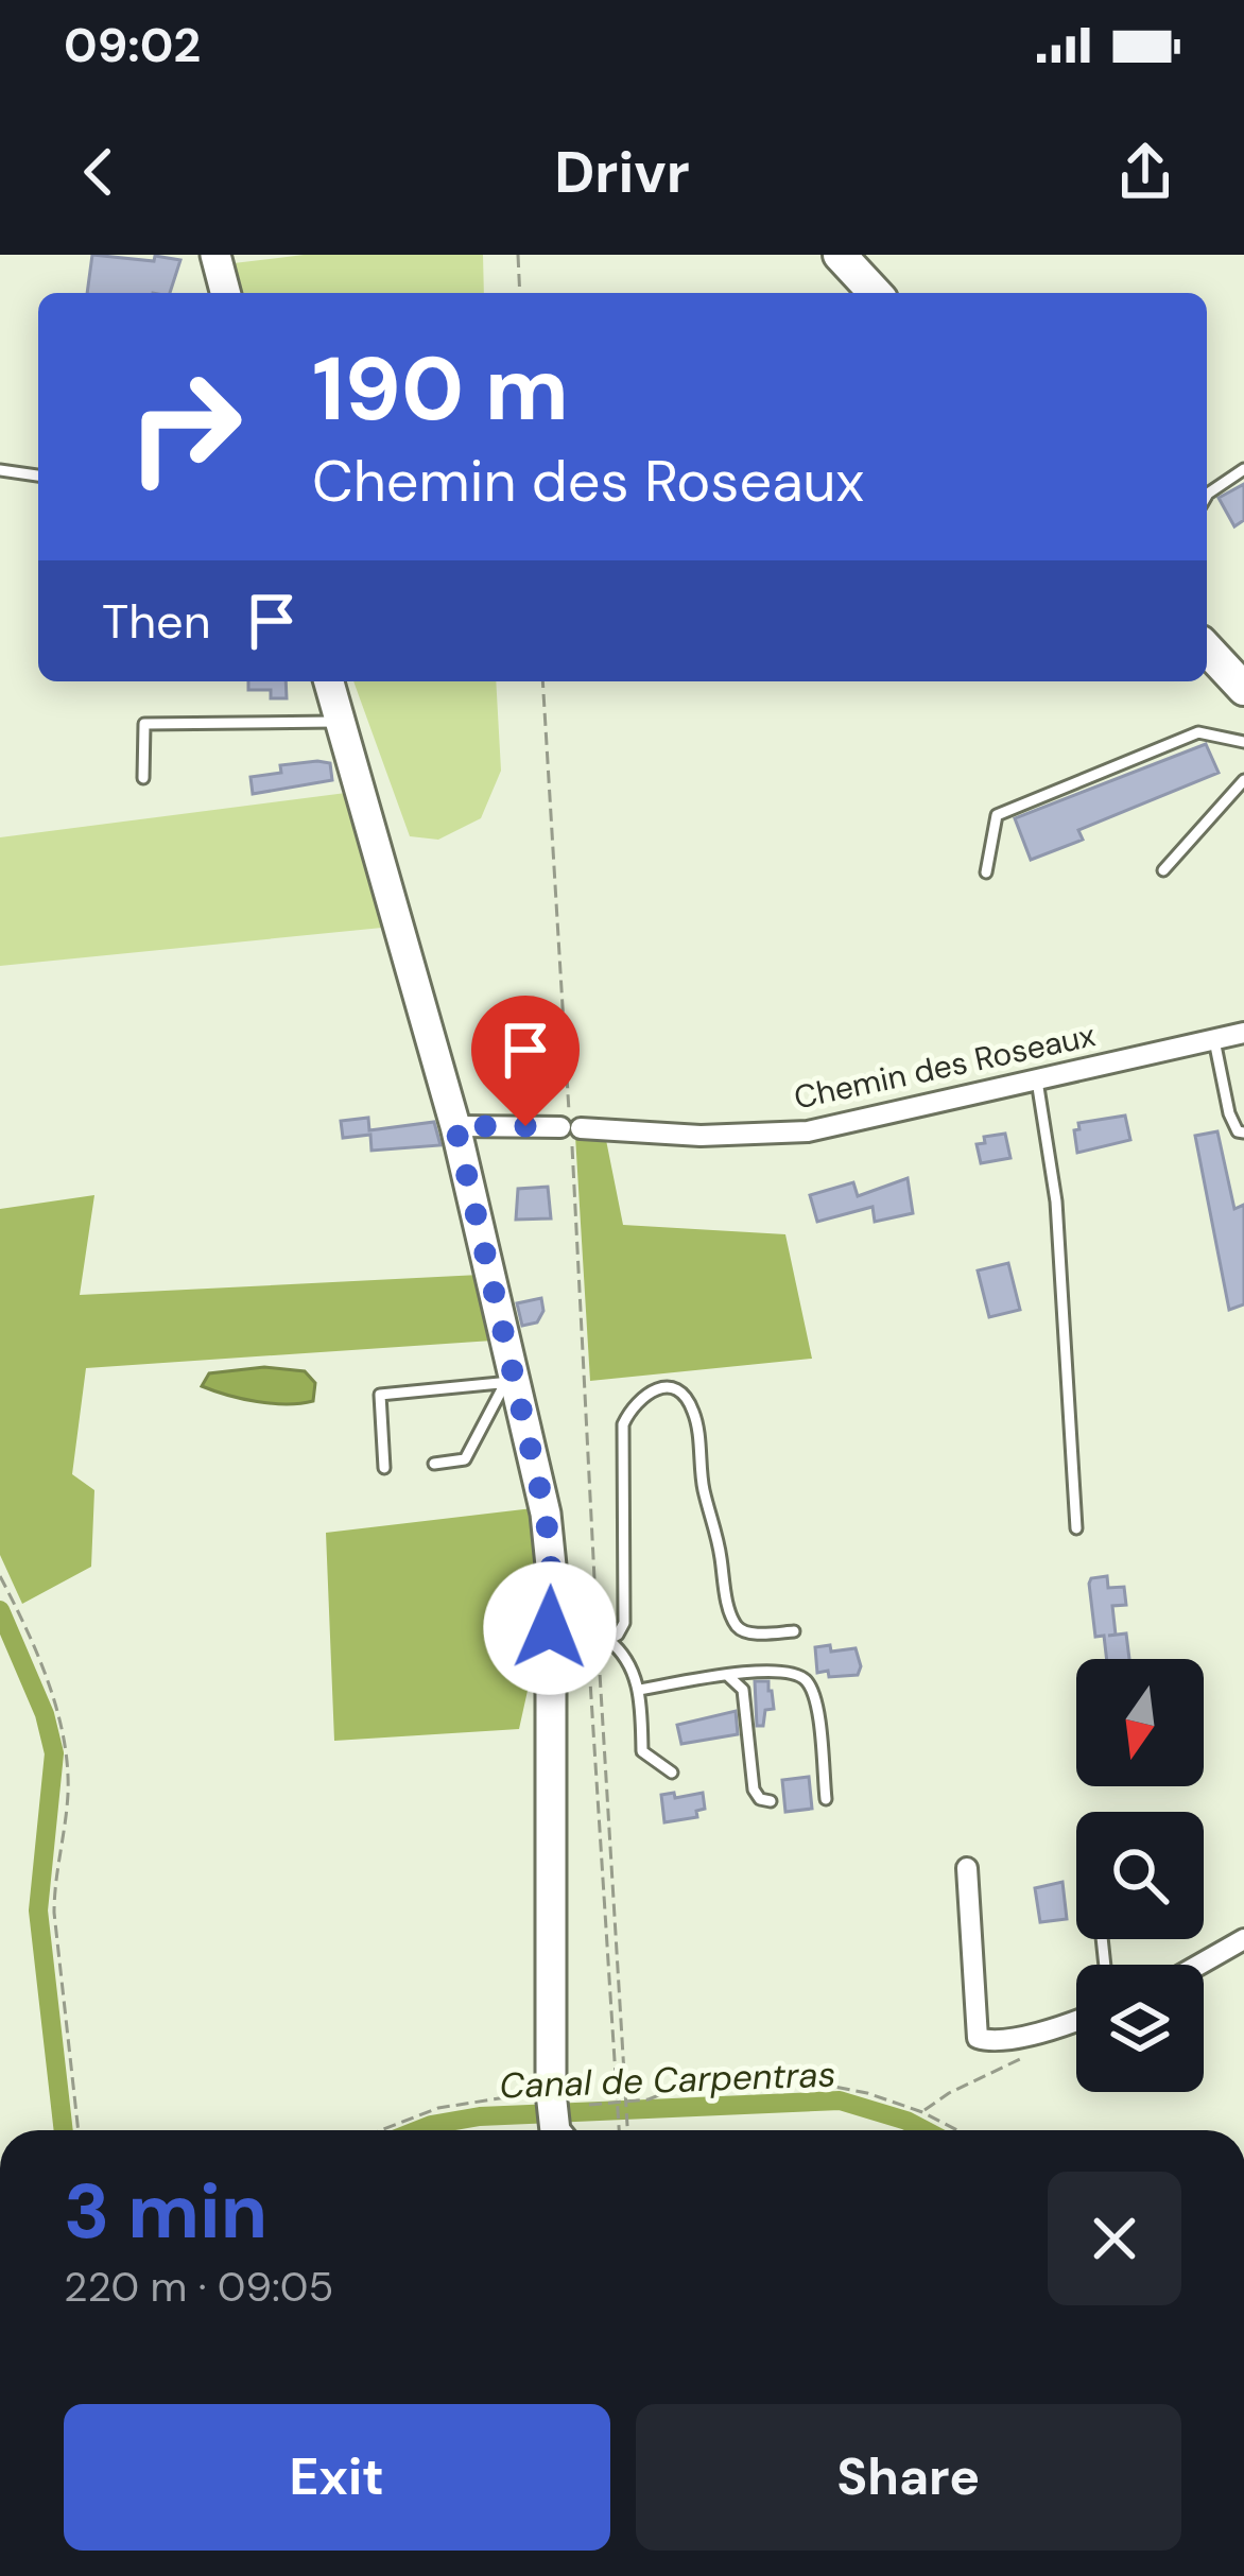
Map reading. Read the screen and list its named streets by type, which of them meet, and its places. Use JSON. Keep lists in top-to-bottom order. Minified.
{"streets":{"street":["Chemin des Roseaux"]},"water":["Canal de Carpentras"],"north":"bottom","page":{"status":"09:02","header":"Drivr","turn":["190 m","Chemin des Roseaux"],"then":"Then","heading":["3 min","220 m · 09:05"],"buttons":["Exit","Share"]}}
